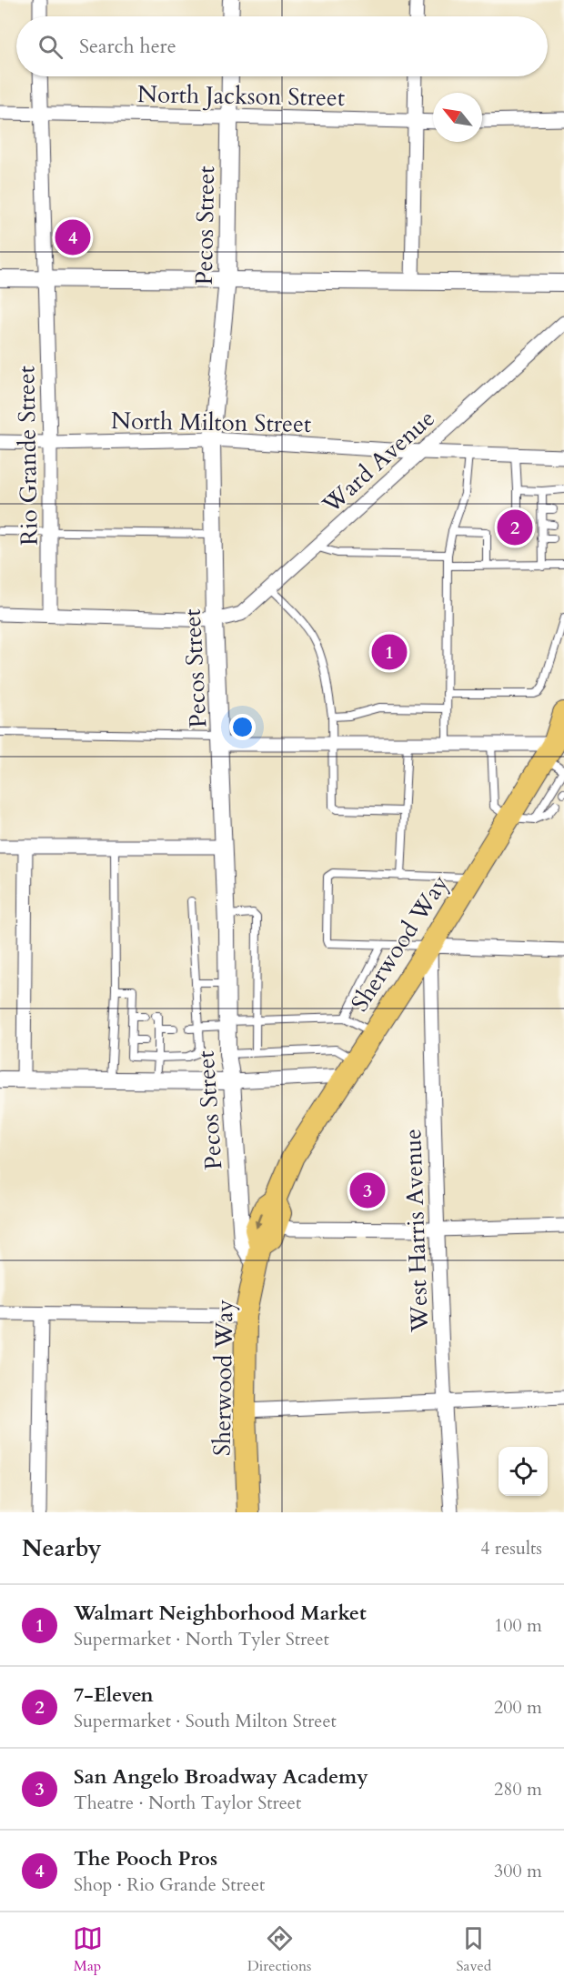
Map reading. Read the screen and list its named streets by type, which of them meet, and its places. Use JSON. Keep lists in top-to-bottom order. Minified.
{"streets":{"main road":["Sherwood Way"],"street":["North Jackson Street","Pecos Street","North Milton Street","Rio Grande Street","Ward Avenue","West Harris Avenue"]},"crossings":[["North Jackson Street","Pecos Street"],["North Jackson Street","Rio Grande Street"],["Pecos Street","North Milton Street"],["Pecos Street","Ward Avenue"],["Pecos Street","Sherwood Way"],["North Milton Street","Rio Grande Street"],["North Milton Street","Ward Avenue"],["Rio Grande Street","Ward Avenue"],["Sherwood Way","West Harris Avenue"]],"north":"top left","page":{"search":"Search here","pins":["4","2","1","3"],"heading":["Nearby","4 results"],"list":[{"mark":"1","name":"Walmart Neighborhood Market","note":"Supermarket · North Tyler Street","value":"100 m"},{"mark":"2","name":"7-Eleven","note":"Supermarket · South Milton Street","value":"200 m"},{"mark":"3","name":"San Angelo Broadway Academy","note":"Theatre · North Taylor Street","value":"280 m"},{"mark":"4","name":"The Pooch Pros","note":"Shop · Rio Grande Street","value":"300 m"}],"nav":["Map","Directions","Saved"]}}
